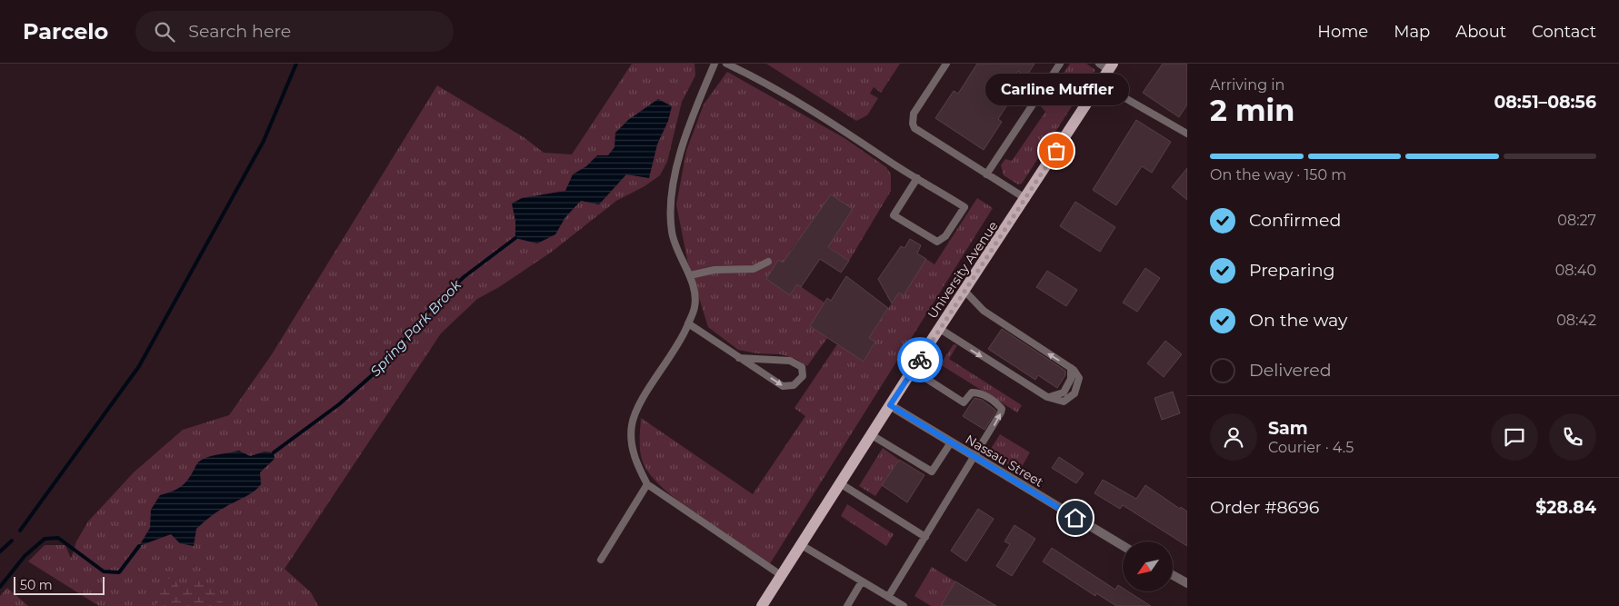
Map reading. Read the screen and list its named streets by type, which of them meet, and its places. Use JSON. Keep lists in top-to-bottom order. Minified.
{"streets":{"main road":["University Avenue"],"street":["Nassau Street"]},"crossings":[["University Avenue","Nassau Street"]],"water":["Spring Park Brook"],"places":["Carline Muffler"],"scale_bar":"50 m","north":"bottom left","page":{"header":"Parcelo","search":"Search here","nav":["Home","Map","About","Contact"],"heading":["2 min","Arriving in","08:51–08:56"],"panel":["Sam","Courier · 4.5","Order #8696","$28.84"],"bubble":"Carline Muffler","bar":"On the way · 150 m","list":[["Confirmed","08:27"],["Preparing","08:40"],["On the way","08:42"],"Delivered"],"scale":"50 m"}}
